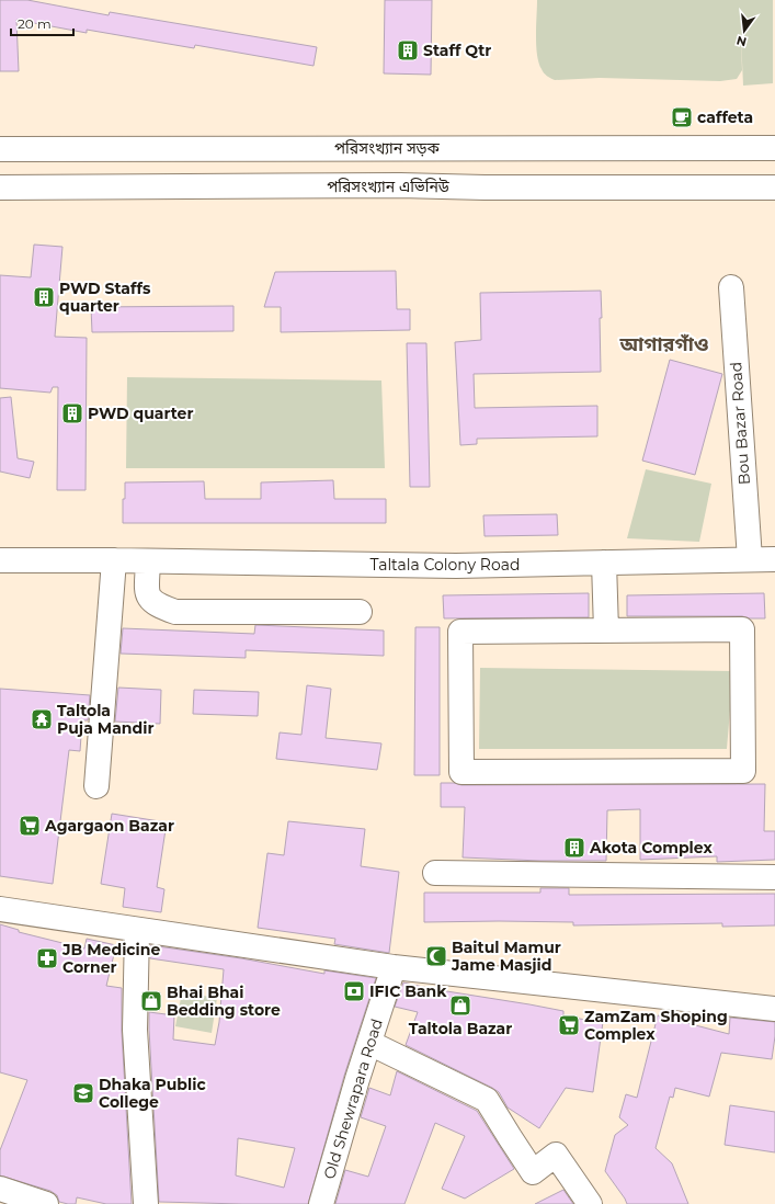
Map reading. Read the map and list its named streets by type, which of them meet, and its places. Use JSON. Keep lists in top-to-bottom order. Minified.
{"streets":{"street":["পরিসংখ্যান সড়ক","পরিসংখ্যান এভিনিউ","Bou Bazar Road","Taltala Colony Road","Old Shewrapara Road"]},"crossings":[["Bou Bazar Road","Taltala Colony Road"]],"districts":["আগারগাঁও"],"places":{"building":["Staff Qtr","PWD Staffs quarter","PWD quarter","Akota Complex"],"cafe":["caffeta"],"temple":["Taltola Puja Mandir"],"supermarket":["Agargaon Bazar","ZamZam Shoping Complex"],"mosque":["Baitul Mamur Jame Masjid"],"pharmacy":["JB Medicine Corner"],"bank":["IFIC Bank"],"shop":["Bhai Bhai Bedding store","Taltola Bazar"],"school or university":["Dhaka Public College"]},"scale_bar":"20 m","north":"bottom"}
